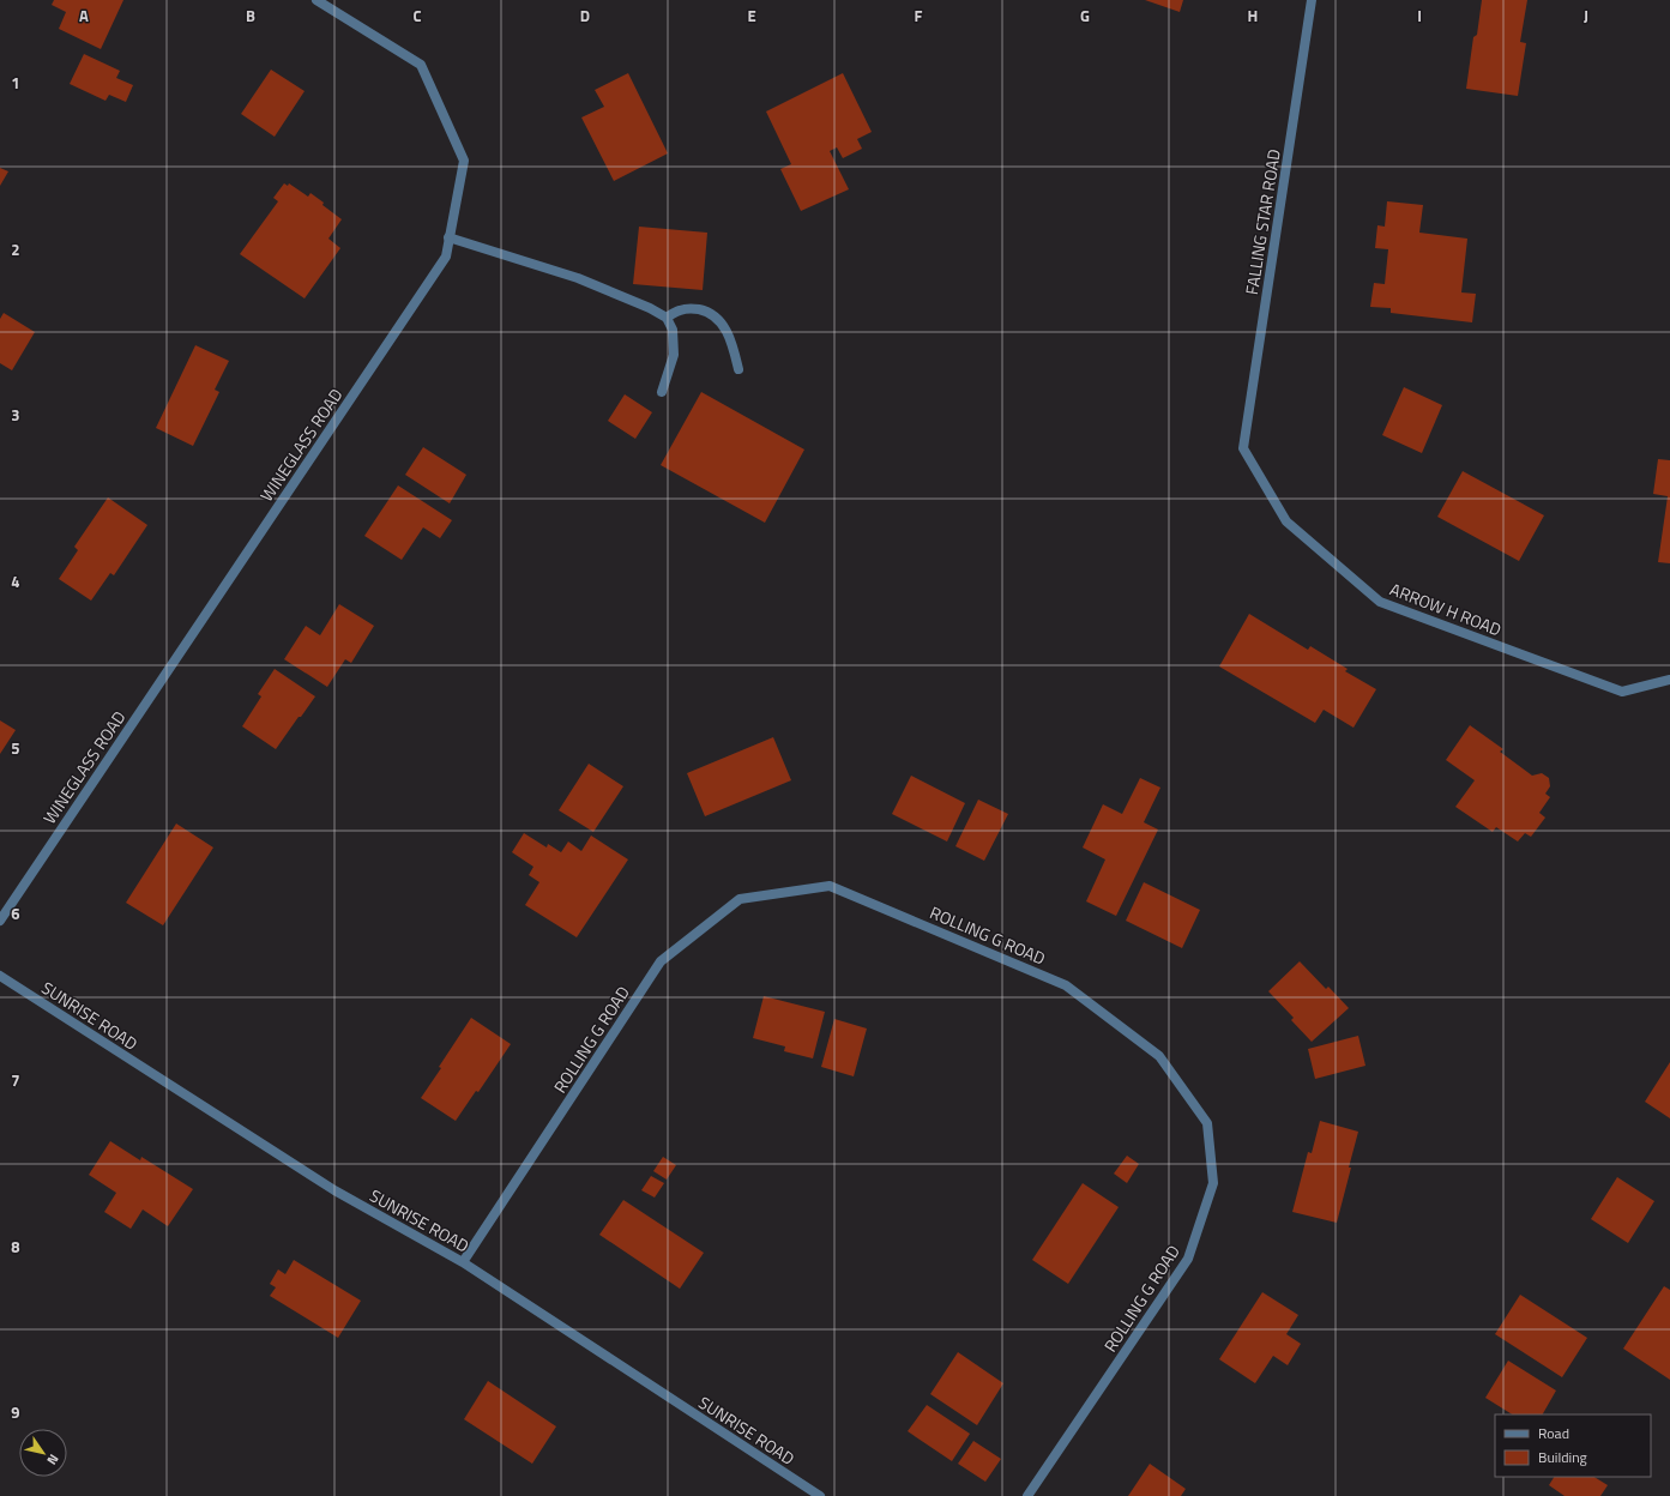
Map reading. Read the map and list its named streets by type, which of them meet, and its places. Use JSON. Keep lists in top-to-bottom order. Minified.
{"streets":{"street":["FALLING STAR ROAD","WINEGLASS ROAD","ARROW H ROAD","ROLLING G ROAD","SUNRISE ROAD"]},"crossings":[["FALLING STAR ROAD","ARROW H ROAD"],["ROLLING G ROAD","SUNRISE ROAD"]],"legend":["Road","Building"],"north":"bottom right","grid":{"columns":["A","B","C","D","E","F","G","H","I","J"],"rows":["1","2","3","4","5","6","7","8","9"]}}
